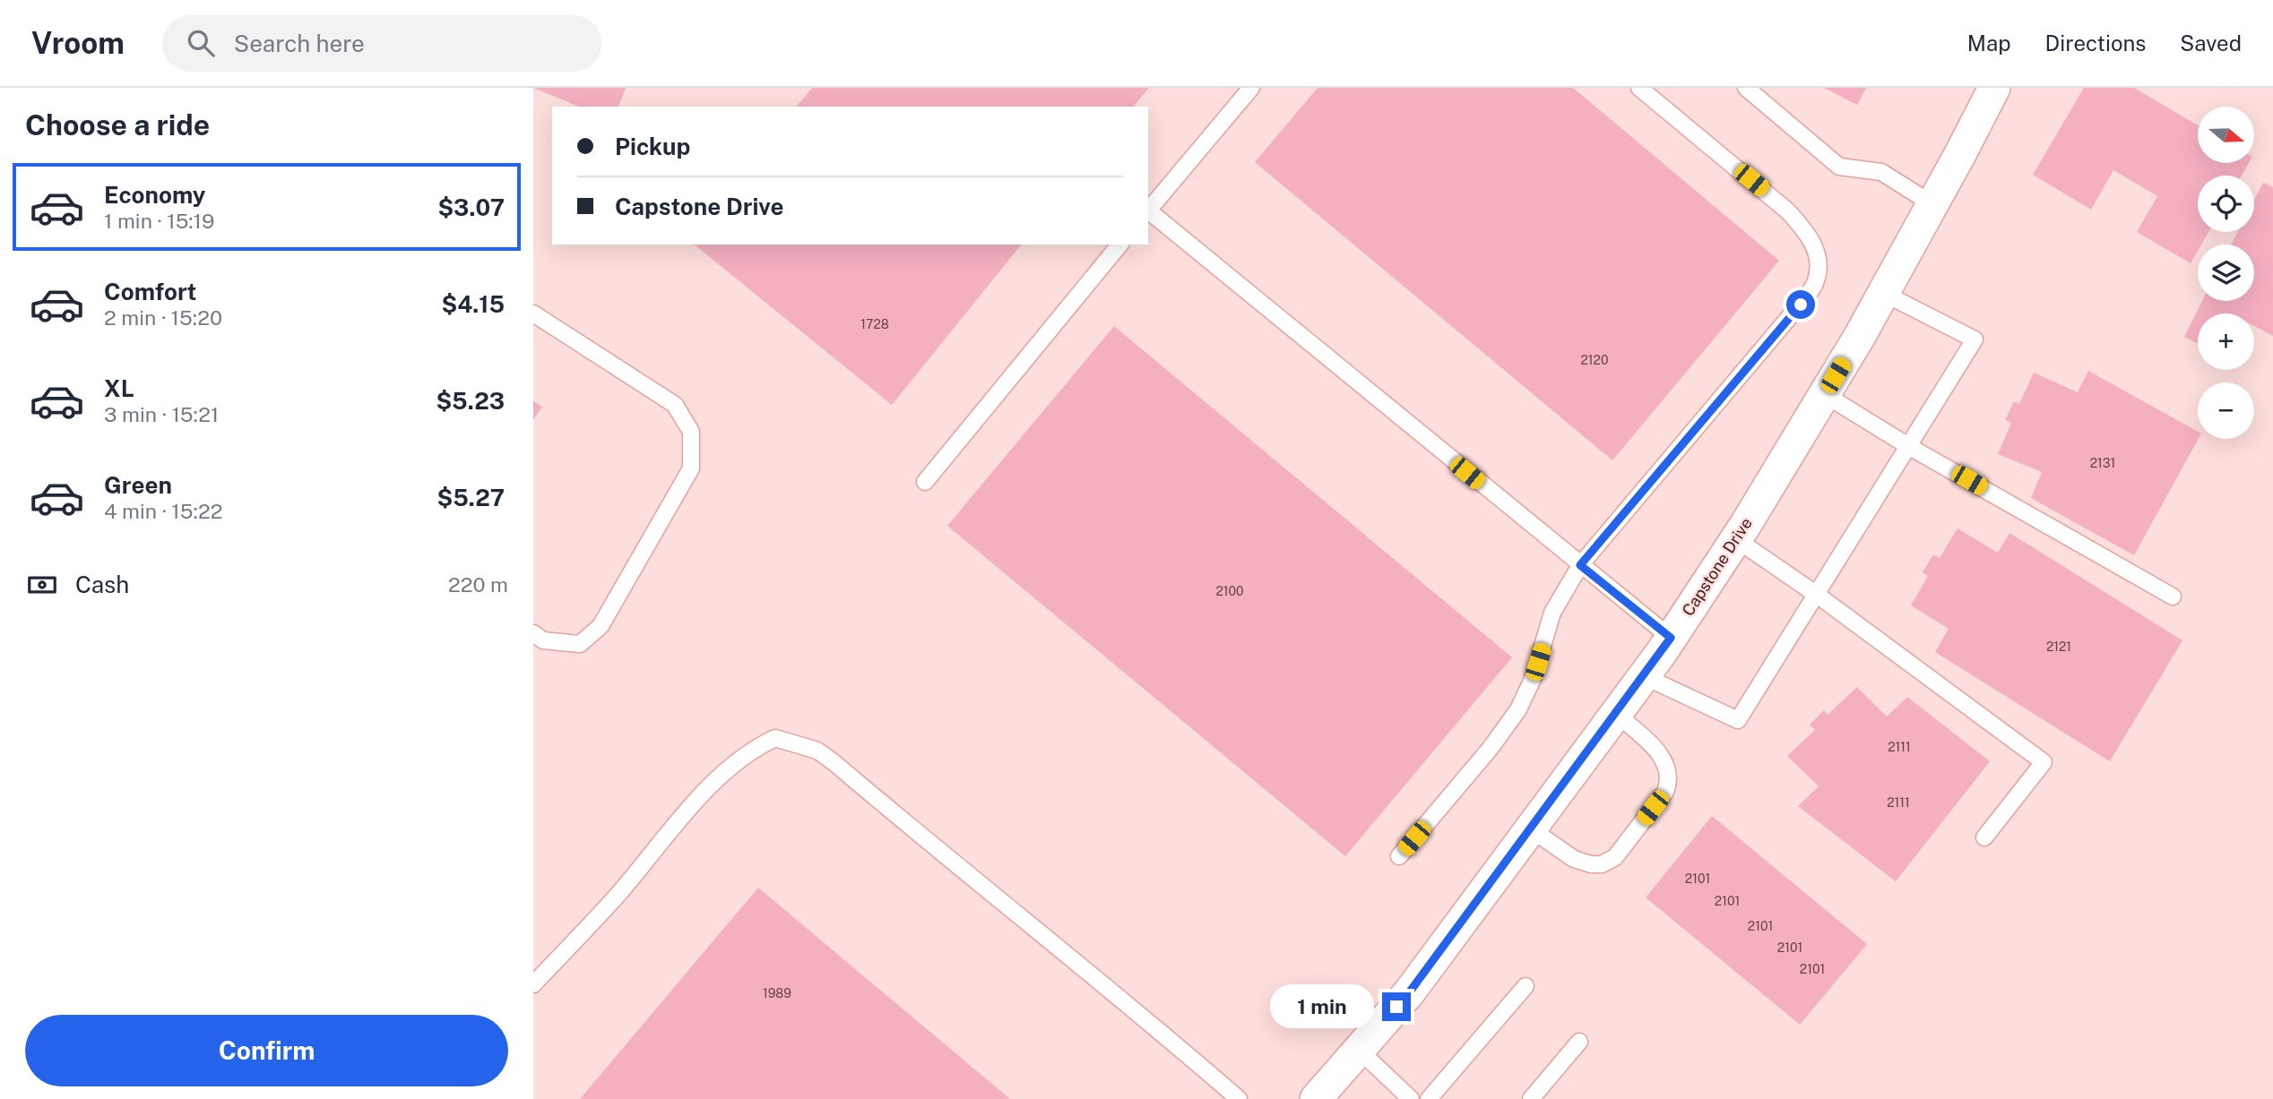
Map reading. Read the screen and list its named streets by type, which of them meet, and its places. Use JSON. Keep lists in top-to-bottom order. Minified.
{"streets":{"street":["Capstone Drive"]},"house_numbers":["1728","2120","2131","2100","2121","2111","2111","2101","2101","2101","2101","2101","1989"],"north":"right","page":{"header":"Vroom","search":"Search here","nav":["Map","Directions","Saved"],"heading":"Choose a ride","map_buttons":["+","−"],"banner":["Pickup","Capstone Drive"],"list":[{"name":"Economy","note":"1 min · 15:19","value":"$3.07"},{"name":"Comfort","note":"2 min · 15:20","value":"$4.15"},{"name":"XL","note":"3 min · 15:21","value":"$5.23"},{"name":"Green","note":"4 min · 15:22","value":"$5.27"}],"pay":["Cash","220 m"],"bubble":"1 min","buttons":"Confirm"}}
